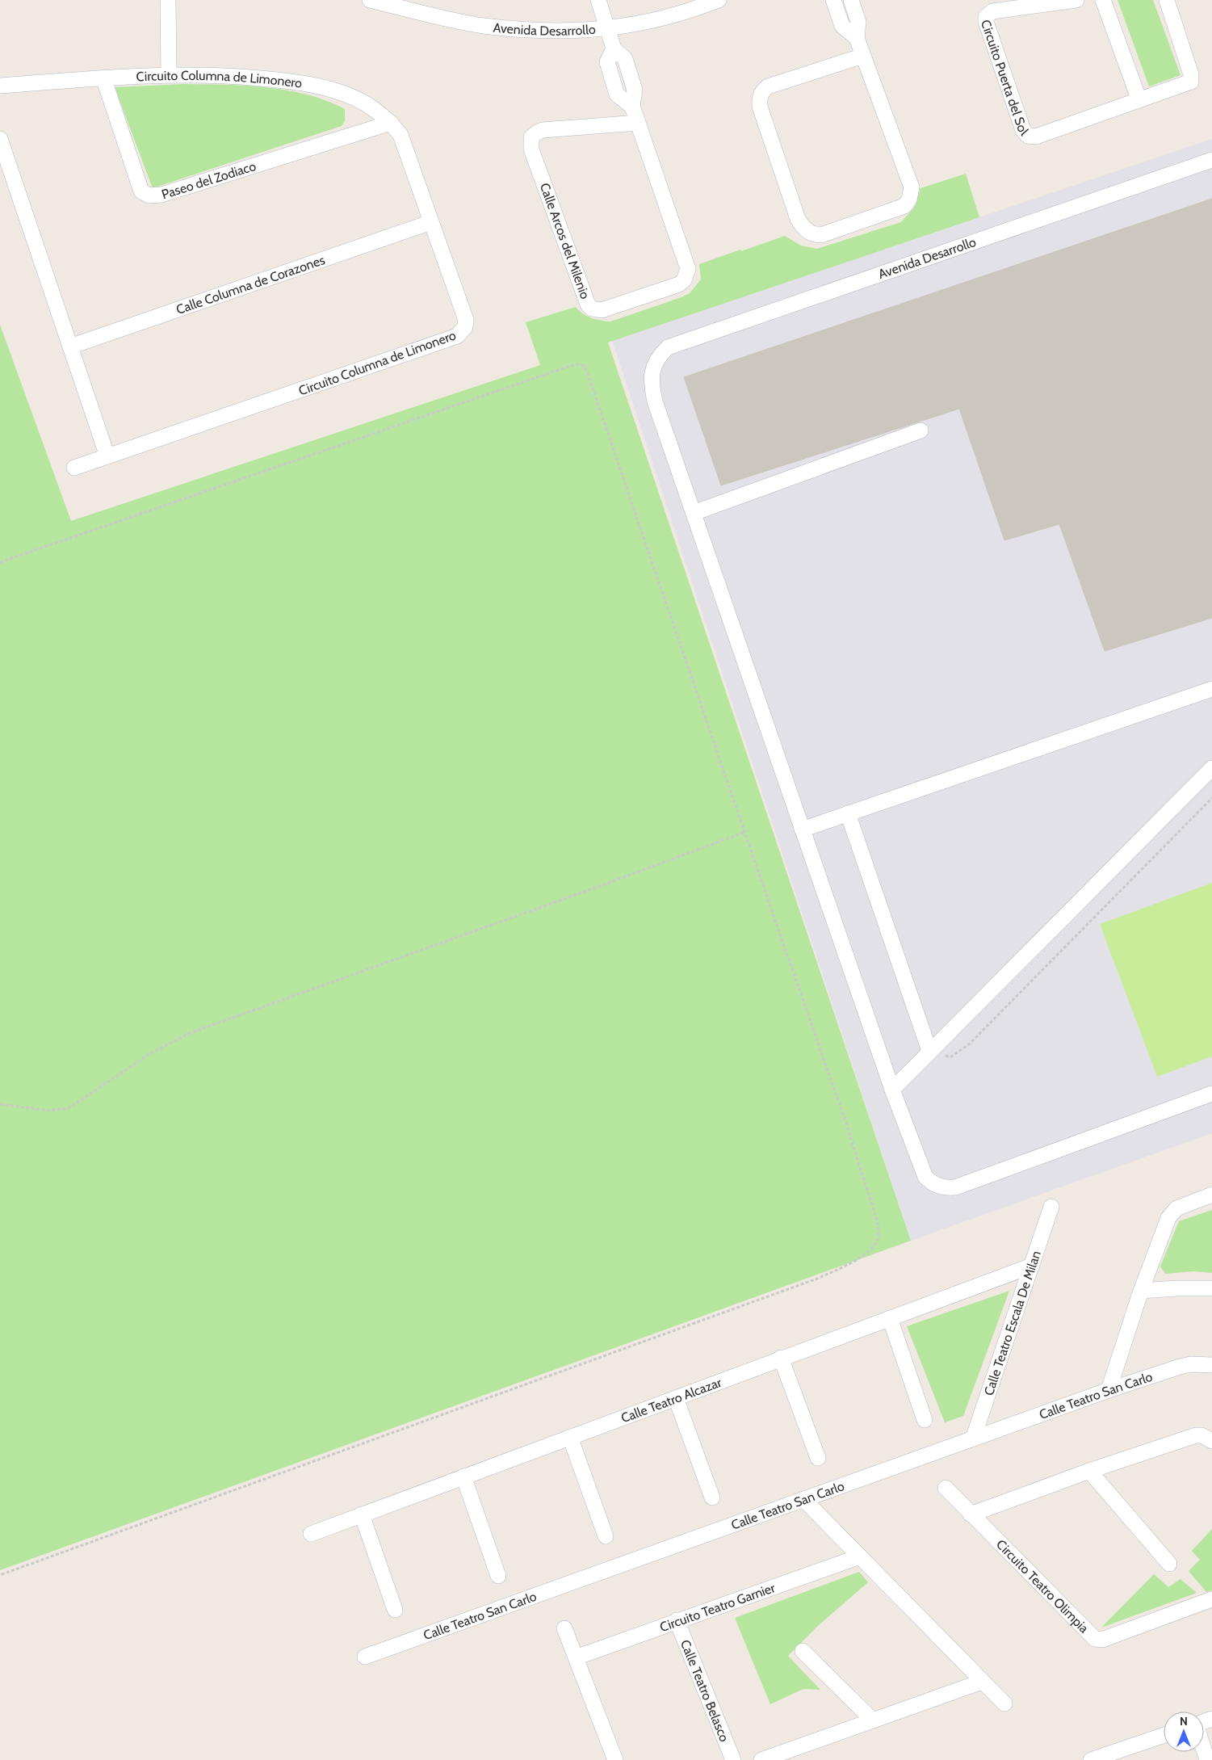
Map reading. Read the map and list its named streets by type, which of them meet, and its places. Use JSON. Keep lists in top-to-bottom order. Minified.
{"streets":{"street":["Avenida Desarrollo","Circuito Puerta del Sol","Circuito Columna de Limonero","Paseo del Zodiaco","Calle Arcos del Milenio","Calle Columna de Corazones","Calle Teatro Escala De Milan","Calle Teatro San Carlo","Calle Teatro Alcazar","Circuito Teatro Olimpia","Circuito Teatro Garnier","Calle Teatro Belasco"]},"crossings":[["Avenida Desarrollo","Calle Arcos del Milenio"],["Circuito Columna de Limonero","Paseo del Zodiaco"],["Circuito Columna de Limonero","Calle Columna de Corazones"],["Calle Teatro Escala De Milan","Calle Teatro San Carlo"],["Calle Teatro Escala De Milan","Calle Teatro Alcazar"],["Circuito Teatro Garnier","Calle Teatro Belasco"]],"north":"top"}
